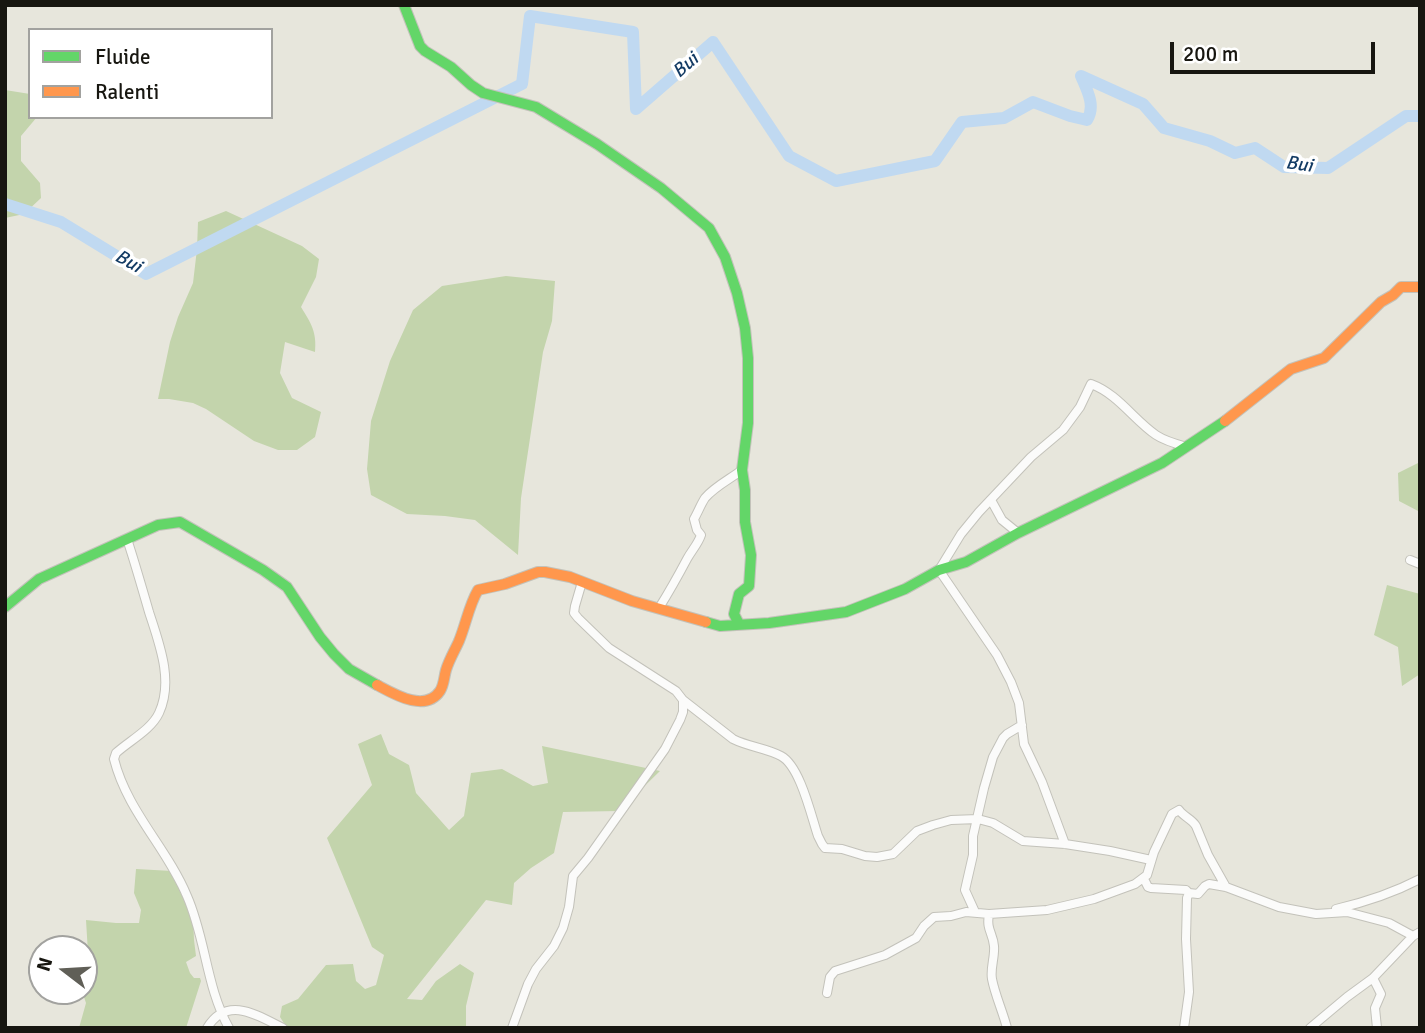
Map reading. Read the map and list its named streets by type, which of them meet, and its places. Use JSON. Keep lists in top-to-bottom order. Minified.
{"water":["Bui"],"legend":["Fluide","Ralenti"],"scale_bar":"200 m","north":"left"}
